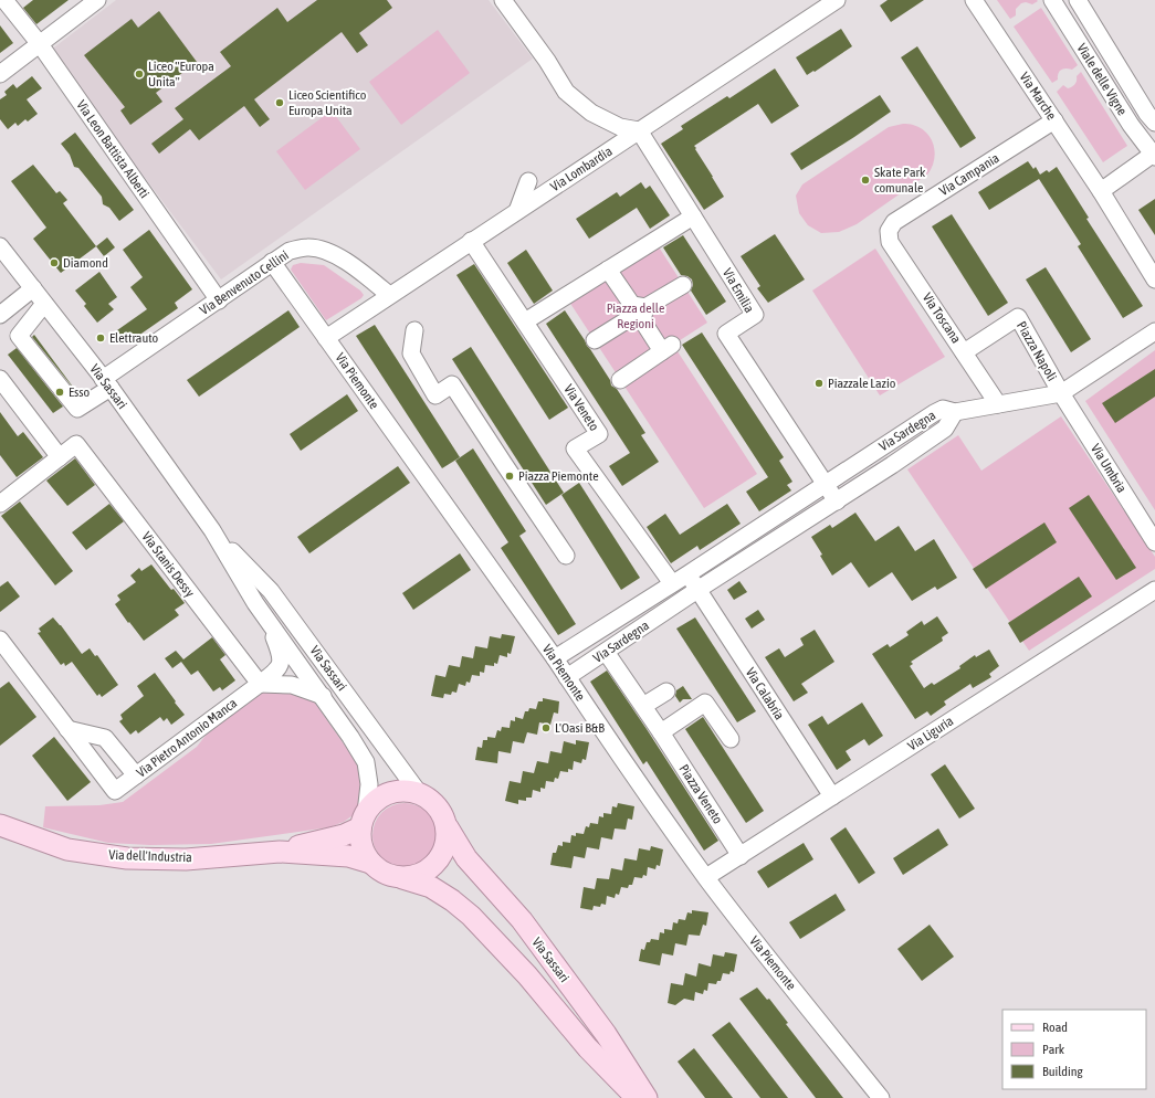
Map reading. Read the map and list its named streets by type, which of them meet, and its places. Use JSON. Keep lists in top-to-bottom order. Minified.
{"streets":{"main road":["Via Sassari","Via dell'Industria"],"street":["Viale delle Vigne","Via Marche","Via Leon Battista Alberti","Via Lombardia","Via Campania","Via Benvenuto Cellini","Via Emilia","Via Toscana","Piazza Napoli","Via Piemonte","Via Veneto","Via Sardegna","Via Umbria","Via Stanis Dessy","Via Calabria","Via Liguria","Via Pietro Antonio Manca","Piazza Veneto"]},"crossings":[["Via Marche","Via Campania"],["Via Leon Battista Alberti","Via Benvenuto Cellini"],["Via Lombardia","Via Benvenuto Cellini"],["Via Lombardia","Via Emilia"],["Via Lombardia","Via Piemonte"],["Via Lombardia","Via Veneto"],["Via Campania","Via Toscana"],["Via Benvenuto Cellini","Via Piemonte"],["Via Benvenuto Cellini","Via Sassari"],["Via Emilia","Via Sardegna"],["Via Toscana","Piazza Napoli"],["Piazza Napoli","Via Umbria"],["Via Piemonte","Via Sardegna"],["Via Piemonte","Via Liguria"],["Via Sassari","Via Pietro Antonio Manca"],["Via Sassari","Via dell'Industria"],["Via Veneto","Via Sardegna"],["Via Sardegna","Via Calabria"],["Via Sardegna","Piazza Veneto"],["Via Stanis Dessy","Via Pietro Antonio Manca"],["Via Calabria","Via Liguria"],["Via Liguria","Piazza Veneto"]],"parks":["Piazza delle Regioni"],"places":["Liceo \"Europa Unita\"","Liceo Scientifico Europa Unita","Skate Park comunale","Diamond","Elettrauto","Piazzale Lazio","Esso","Piazza Piemonte","L'Oasi B&B"],"legend":["Road","Park","Building"]}
